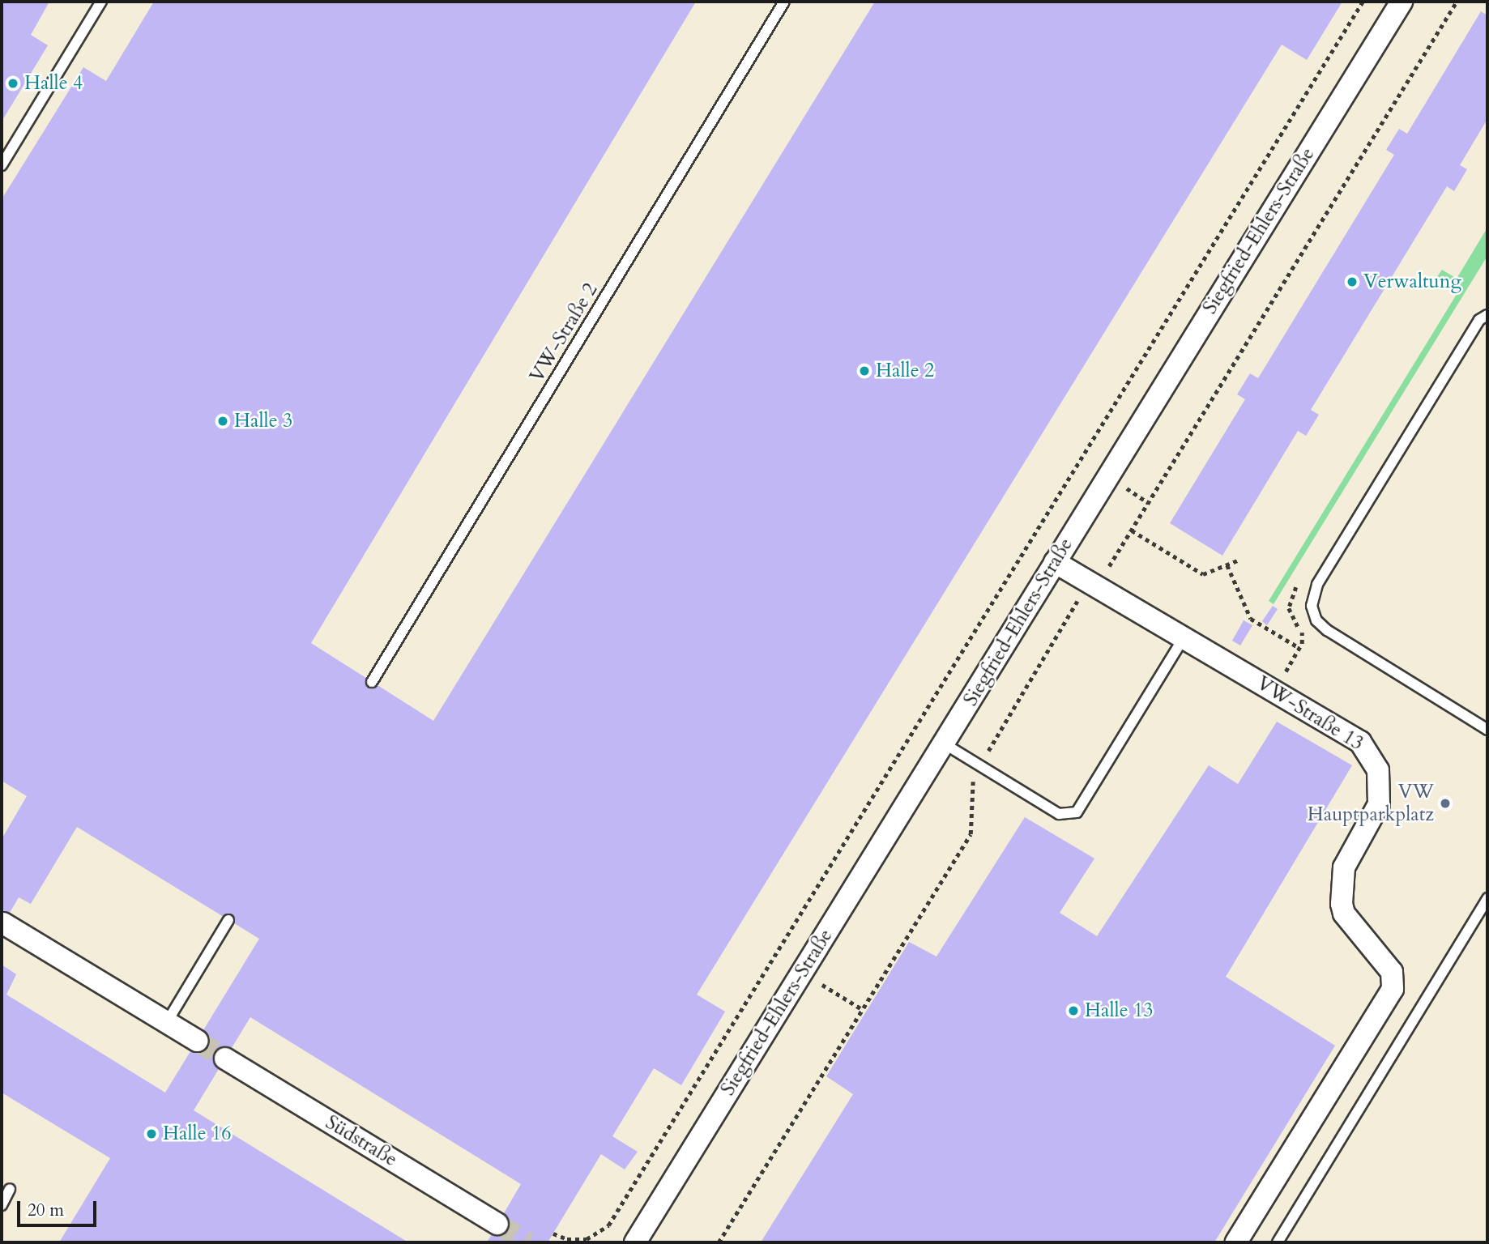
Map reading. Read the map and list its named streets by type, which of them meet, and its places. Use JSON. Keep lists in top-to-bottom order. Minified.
{"streets":{"street":["Siegfried-Ehlers-Straße","VW-Straße 13","Südstraße"],"lane":["VW-Straße 2"]},"crossings":[["Siegfried-Ehlers-Straße","VW-Straße 13"]],"places":["Halle 4","Verwaltung","Halle 2","Halle 3","VW Hauptparkplatz","Halle 13","Halle 16"],"scale_bar":"20 m"}
